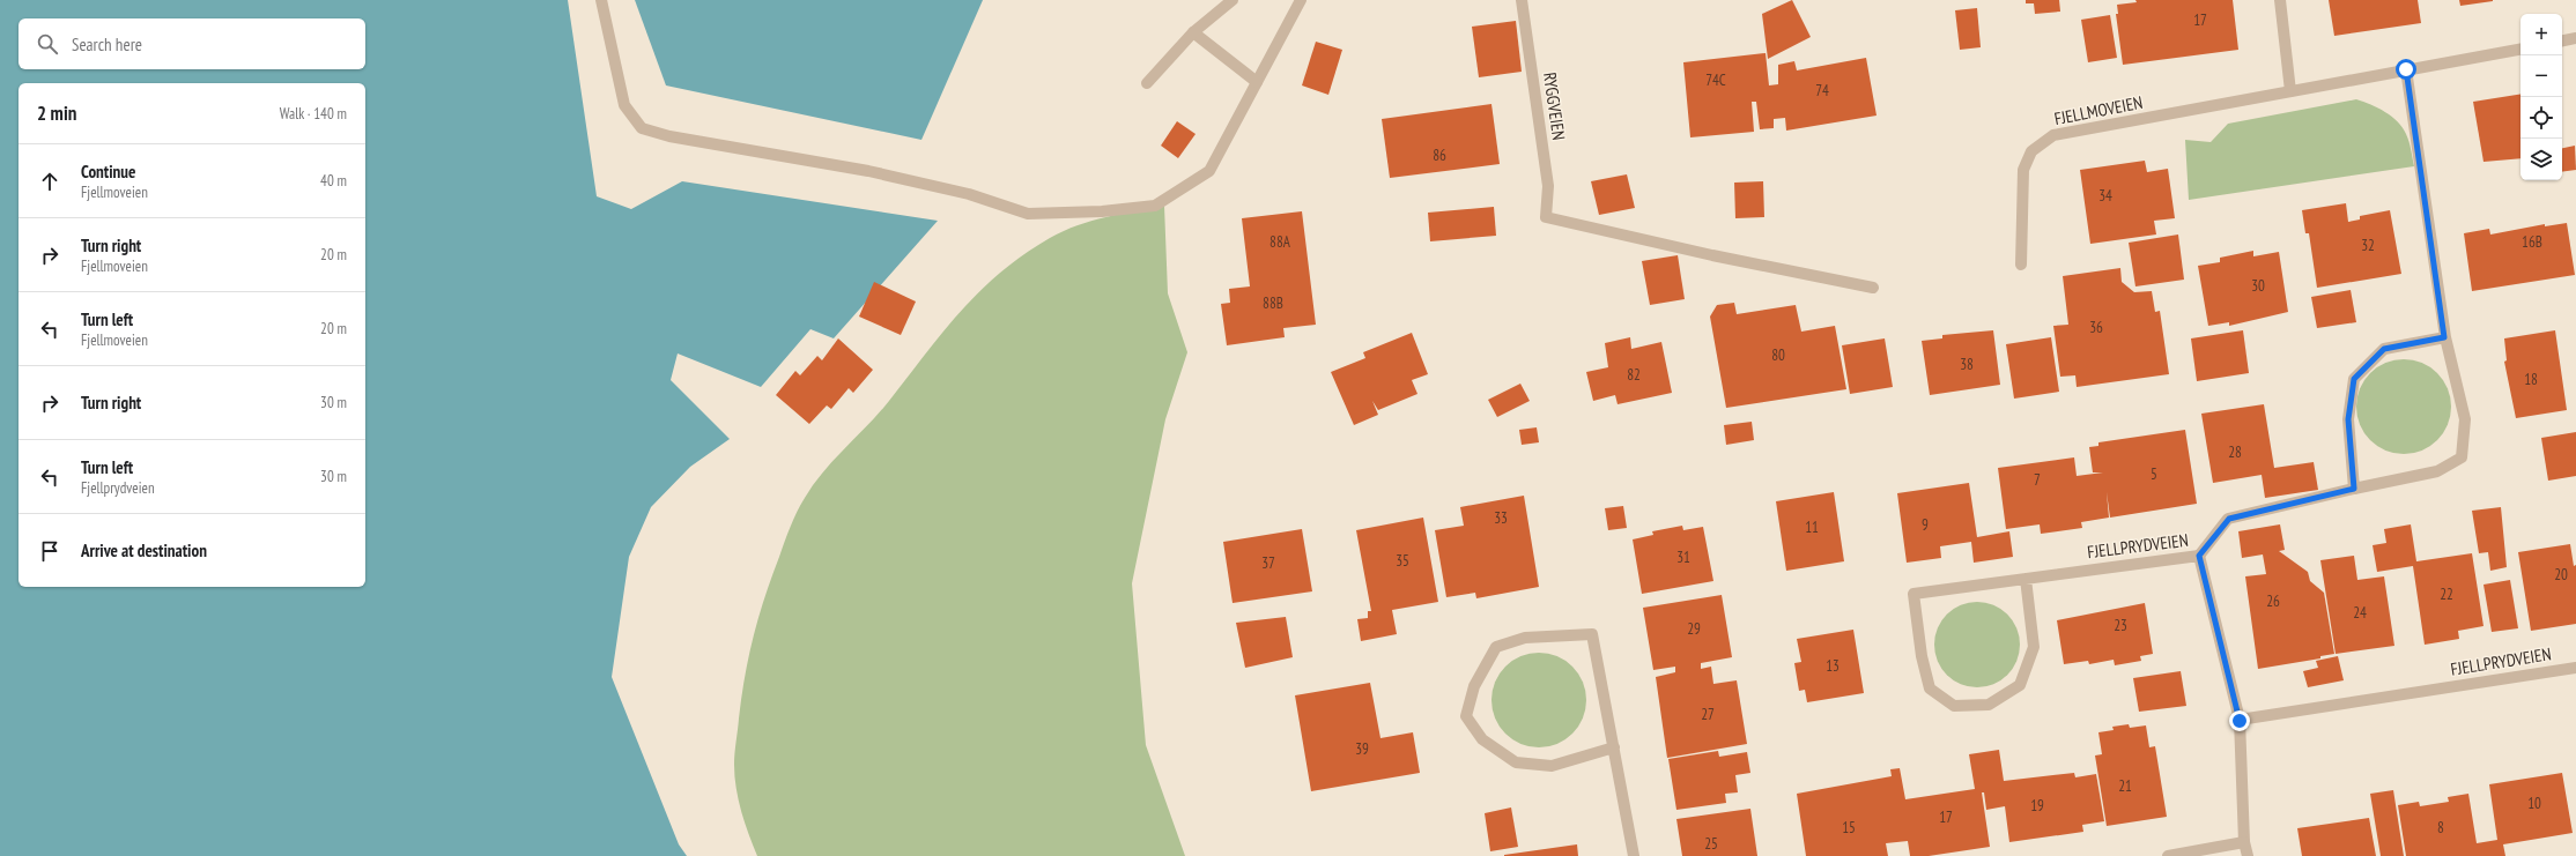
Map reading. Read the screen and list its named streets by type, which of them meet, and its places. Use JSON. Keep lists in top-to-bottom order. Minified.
{"streets":{"street":["RYGGVEIEN","FJELLMOVEIEN","FJELLPRYDVEIEN"]},"house_numbers":["17","74C","74","86","34","88A","16B","32","30","88B","36","80","38","82","18","28","5","7","33","9","11","31","35","37","20","22","26","24","23","29","13","27","39","21","10","19","17","15","8","25"],"page":{"map_buttons":["+","−"],"search":"Search here","heading":["2 min","Walk · 140 m"],"list":[["Continue","Fjellmoveien","40 m"],["Turn right","Fjellmoveien","20 m"],["Turn left","Fjellmoveien","20 m"],["Turn right","30 m"],["Turn left","Fjellprydveien","30 m"],"Arrive at destination"]}}
